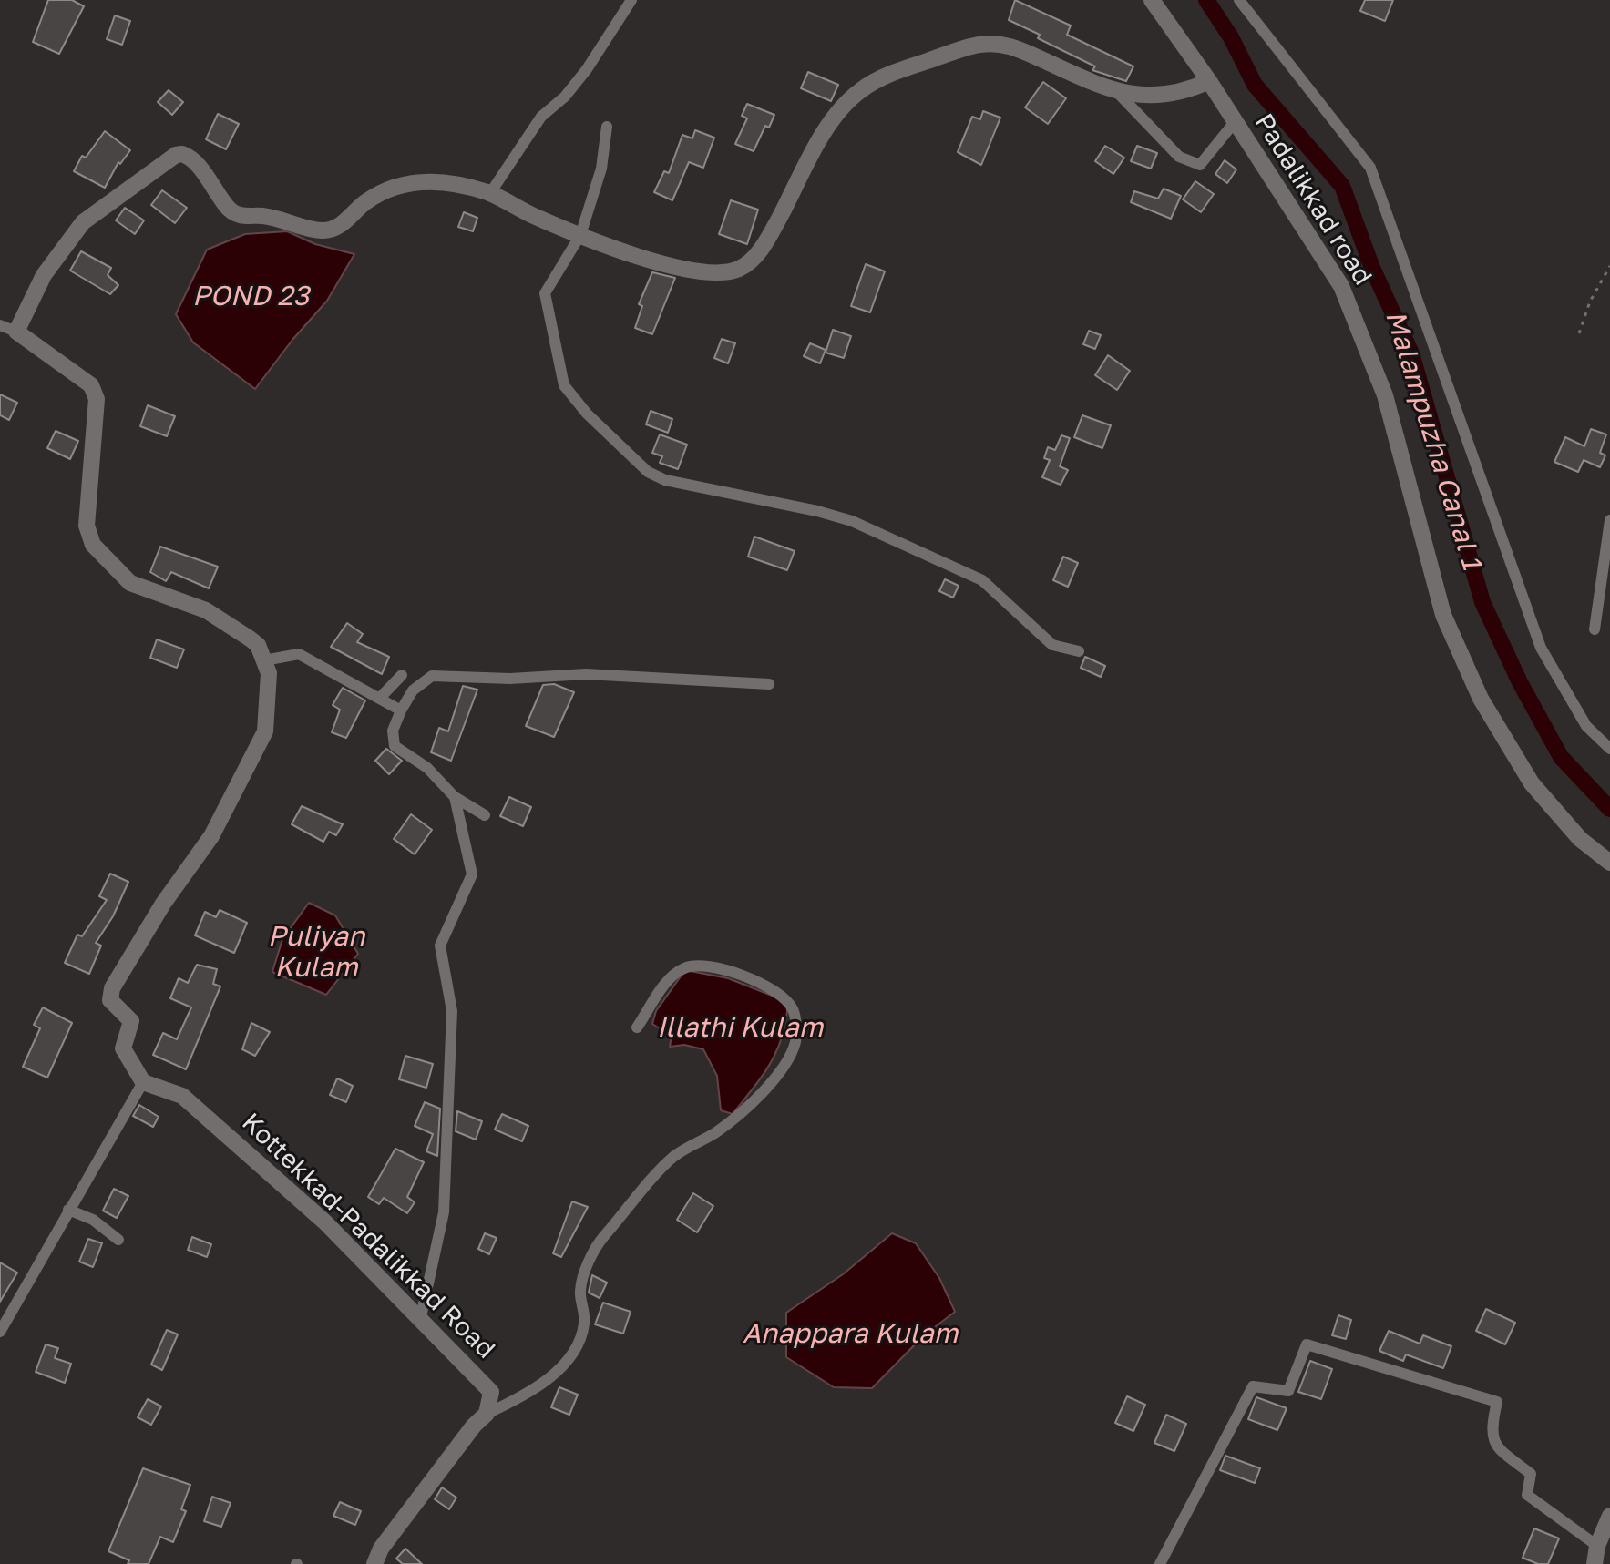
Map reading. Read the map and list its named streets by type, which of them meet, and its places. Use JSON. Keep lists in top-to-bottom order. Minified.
{"streets":{"main road":["Padalikkad road","Kottekkad-Padalikkad Road"]},"water":["POND 23","Malampuzha Canal 1","Puliyan Kulam","Illathi Kulam","Anappara Kulam"]}
